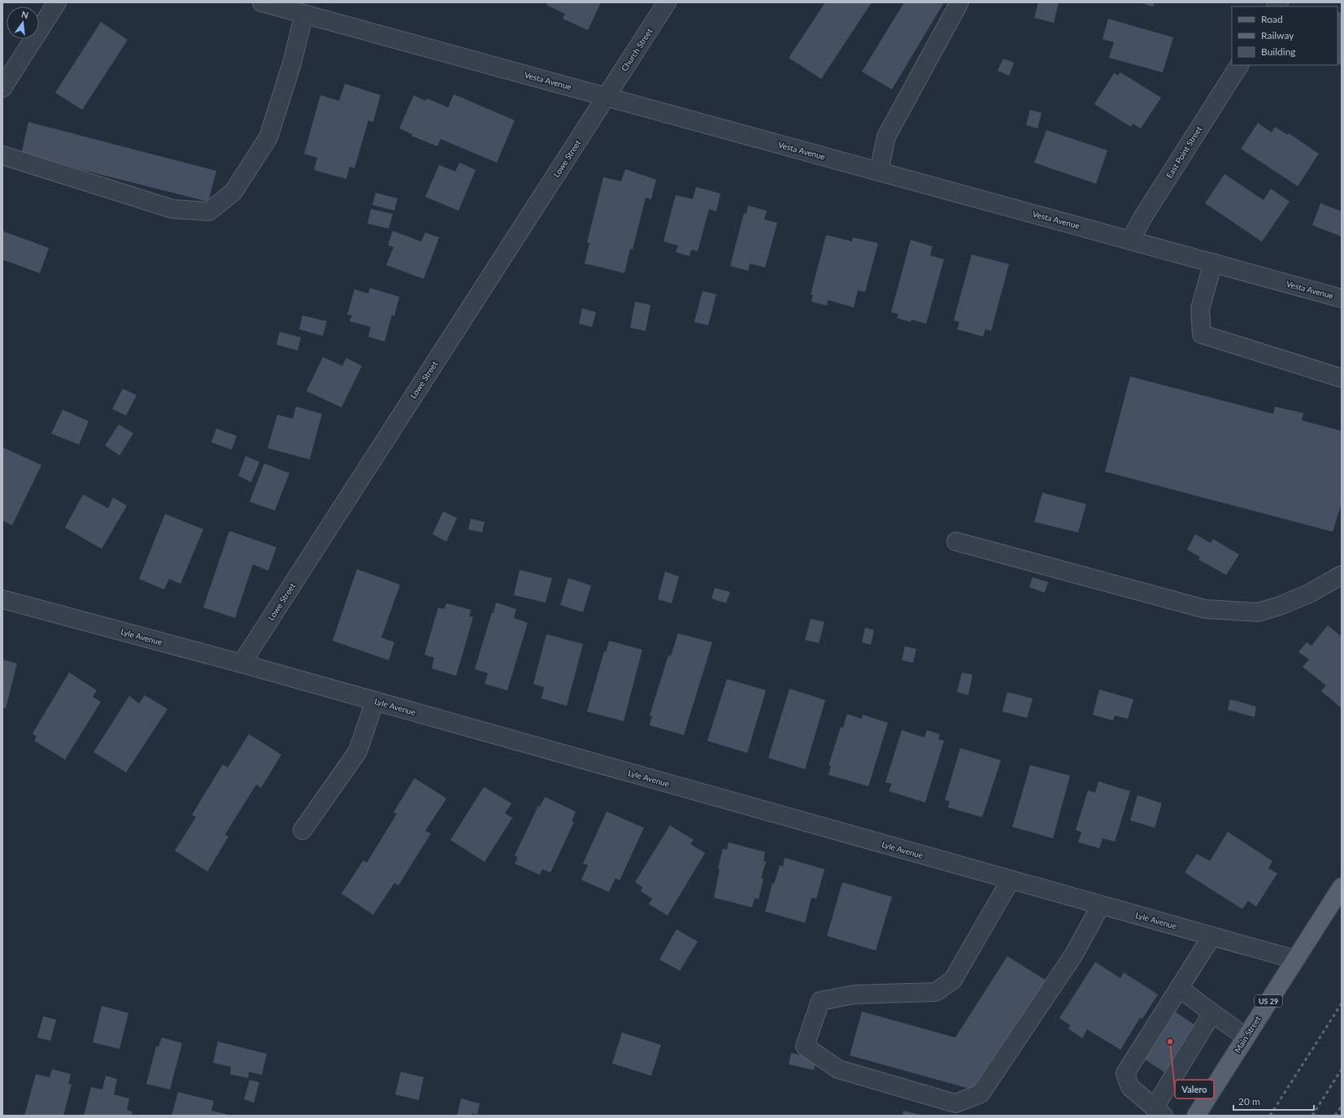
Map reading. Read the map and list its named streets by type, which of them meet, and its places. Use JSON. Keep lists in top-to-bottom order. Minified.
{"streets":{"main road":["US 29","Main Street"],"street":["Church Street","Vesta Avenue","East Point Street","Lowe Street","Lyle Avenue"]},"crossings":[["Church Street","Vesta Avenue"],["Church Street","Lowe Street"],["Vesta Avenue","East Point Street"],["Vesta Avenue","Lowe Street"],["Lowe Street","Lyle Avenue"],["Lyle Avenue","Main Street"]],"places":["Valero"],"legend":["Road","Railway","Building"],"scale_bar":"20 m","north":"top"}
